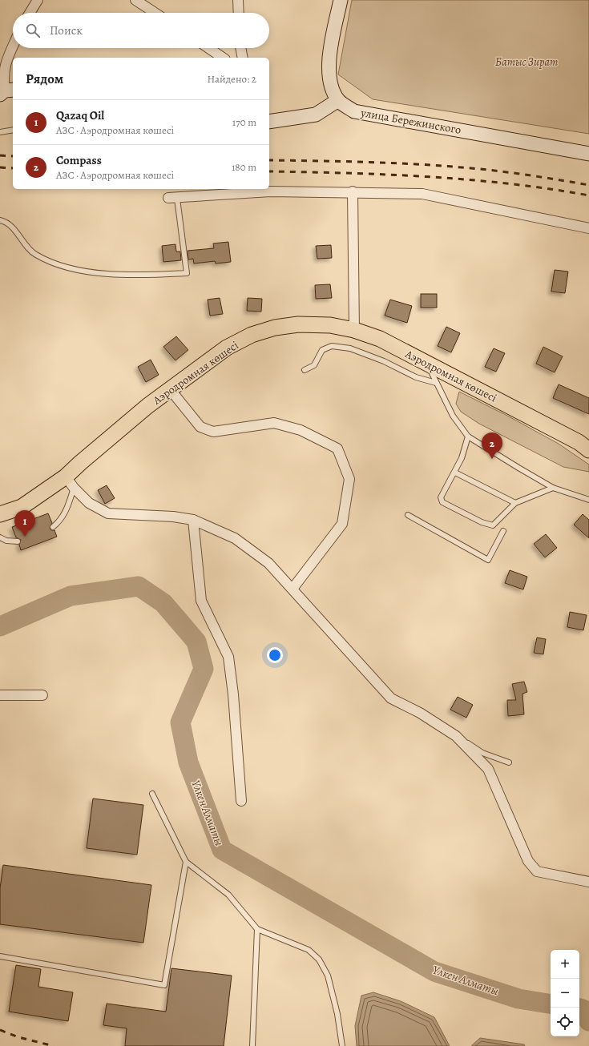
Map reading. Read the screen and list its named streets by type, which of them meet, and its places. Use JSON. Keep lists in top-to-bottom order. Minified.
{"streets":{"main road":["улица Бережинского","Аэродромная көшесі"]},"water":["Үлкен Алматы"],"parks":["Батыс Зират"],"page":{"search":"Поиск","heading":["Рядом","Найдено: 2"],"list":[{"mark":"1","name":"Qazaq Oil","note":"АЗС · Аэродромная көшесі","value":"170 m"},{"mark":"2","name":"Compass","note":"АЗС · Аэродромная көшесі","value":"180 m"}],"pins":["2","1"],"map_buttons":["+","−"]}}
